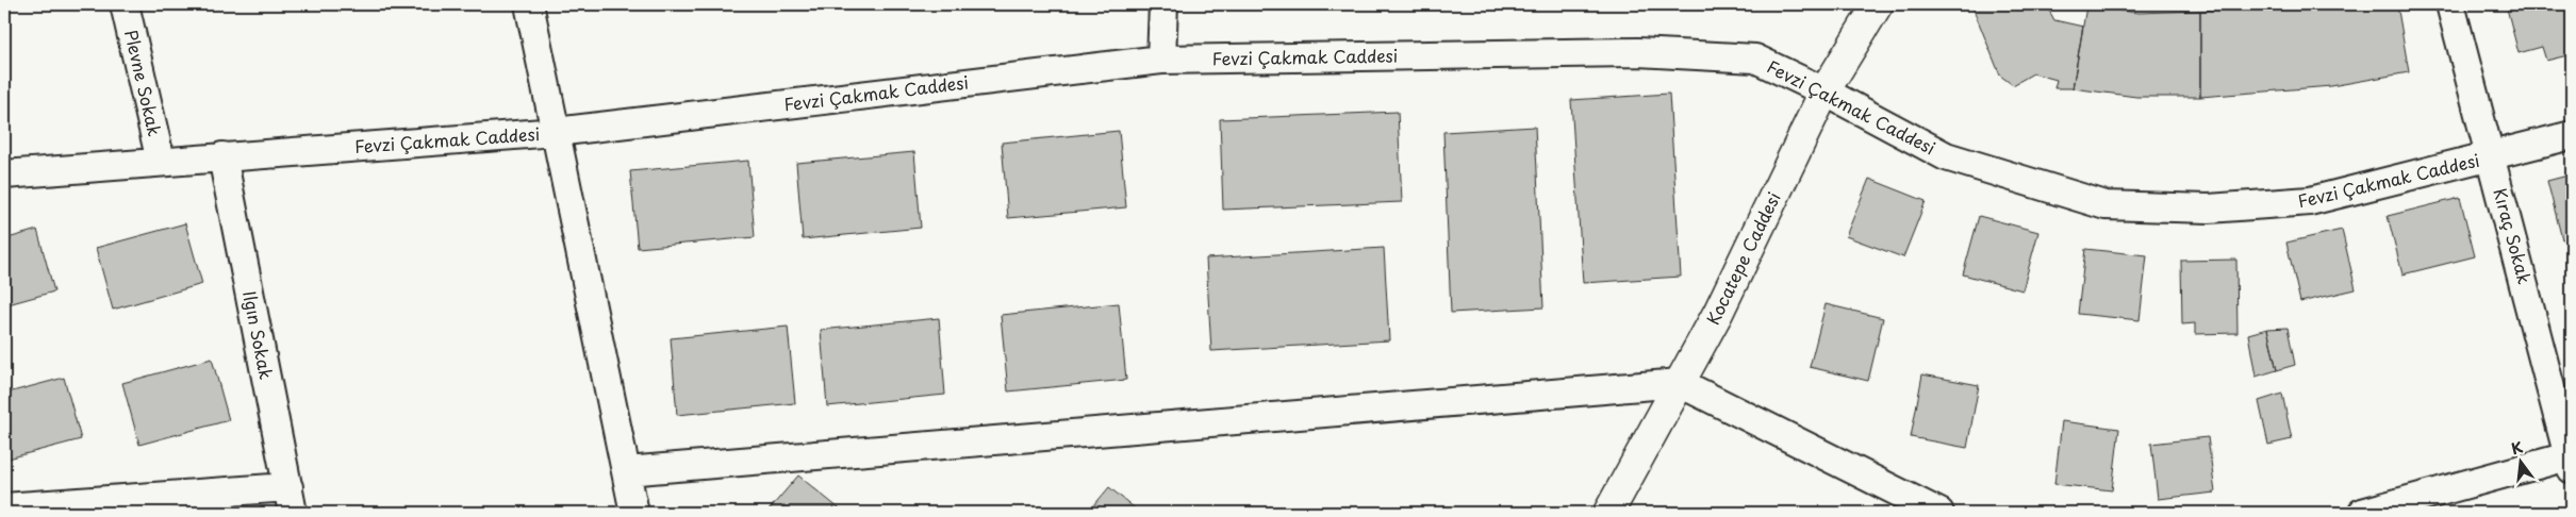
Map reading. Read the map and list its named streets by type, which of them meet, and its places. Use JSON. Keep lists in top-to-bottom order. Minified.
{"streets":{"street":["Fevzi Çakmak Caddesi","Plevne Sokak","Kıraç Sokak","Kocatepe Caddesi","Ilgın Sokak"]},"crossings":[["Fevzi Çakmak Caddesi","Plevne Sokak"],["Fevzi Çakmak Caddesi","Kıraç Sokak"],["Fevzi Çakmak Caddesi","Kocatepe Caddesi"],["Fevzi Çakmak Caddesi","Ilgın Sokak"]],"north":"top"}
